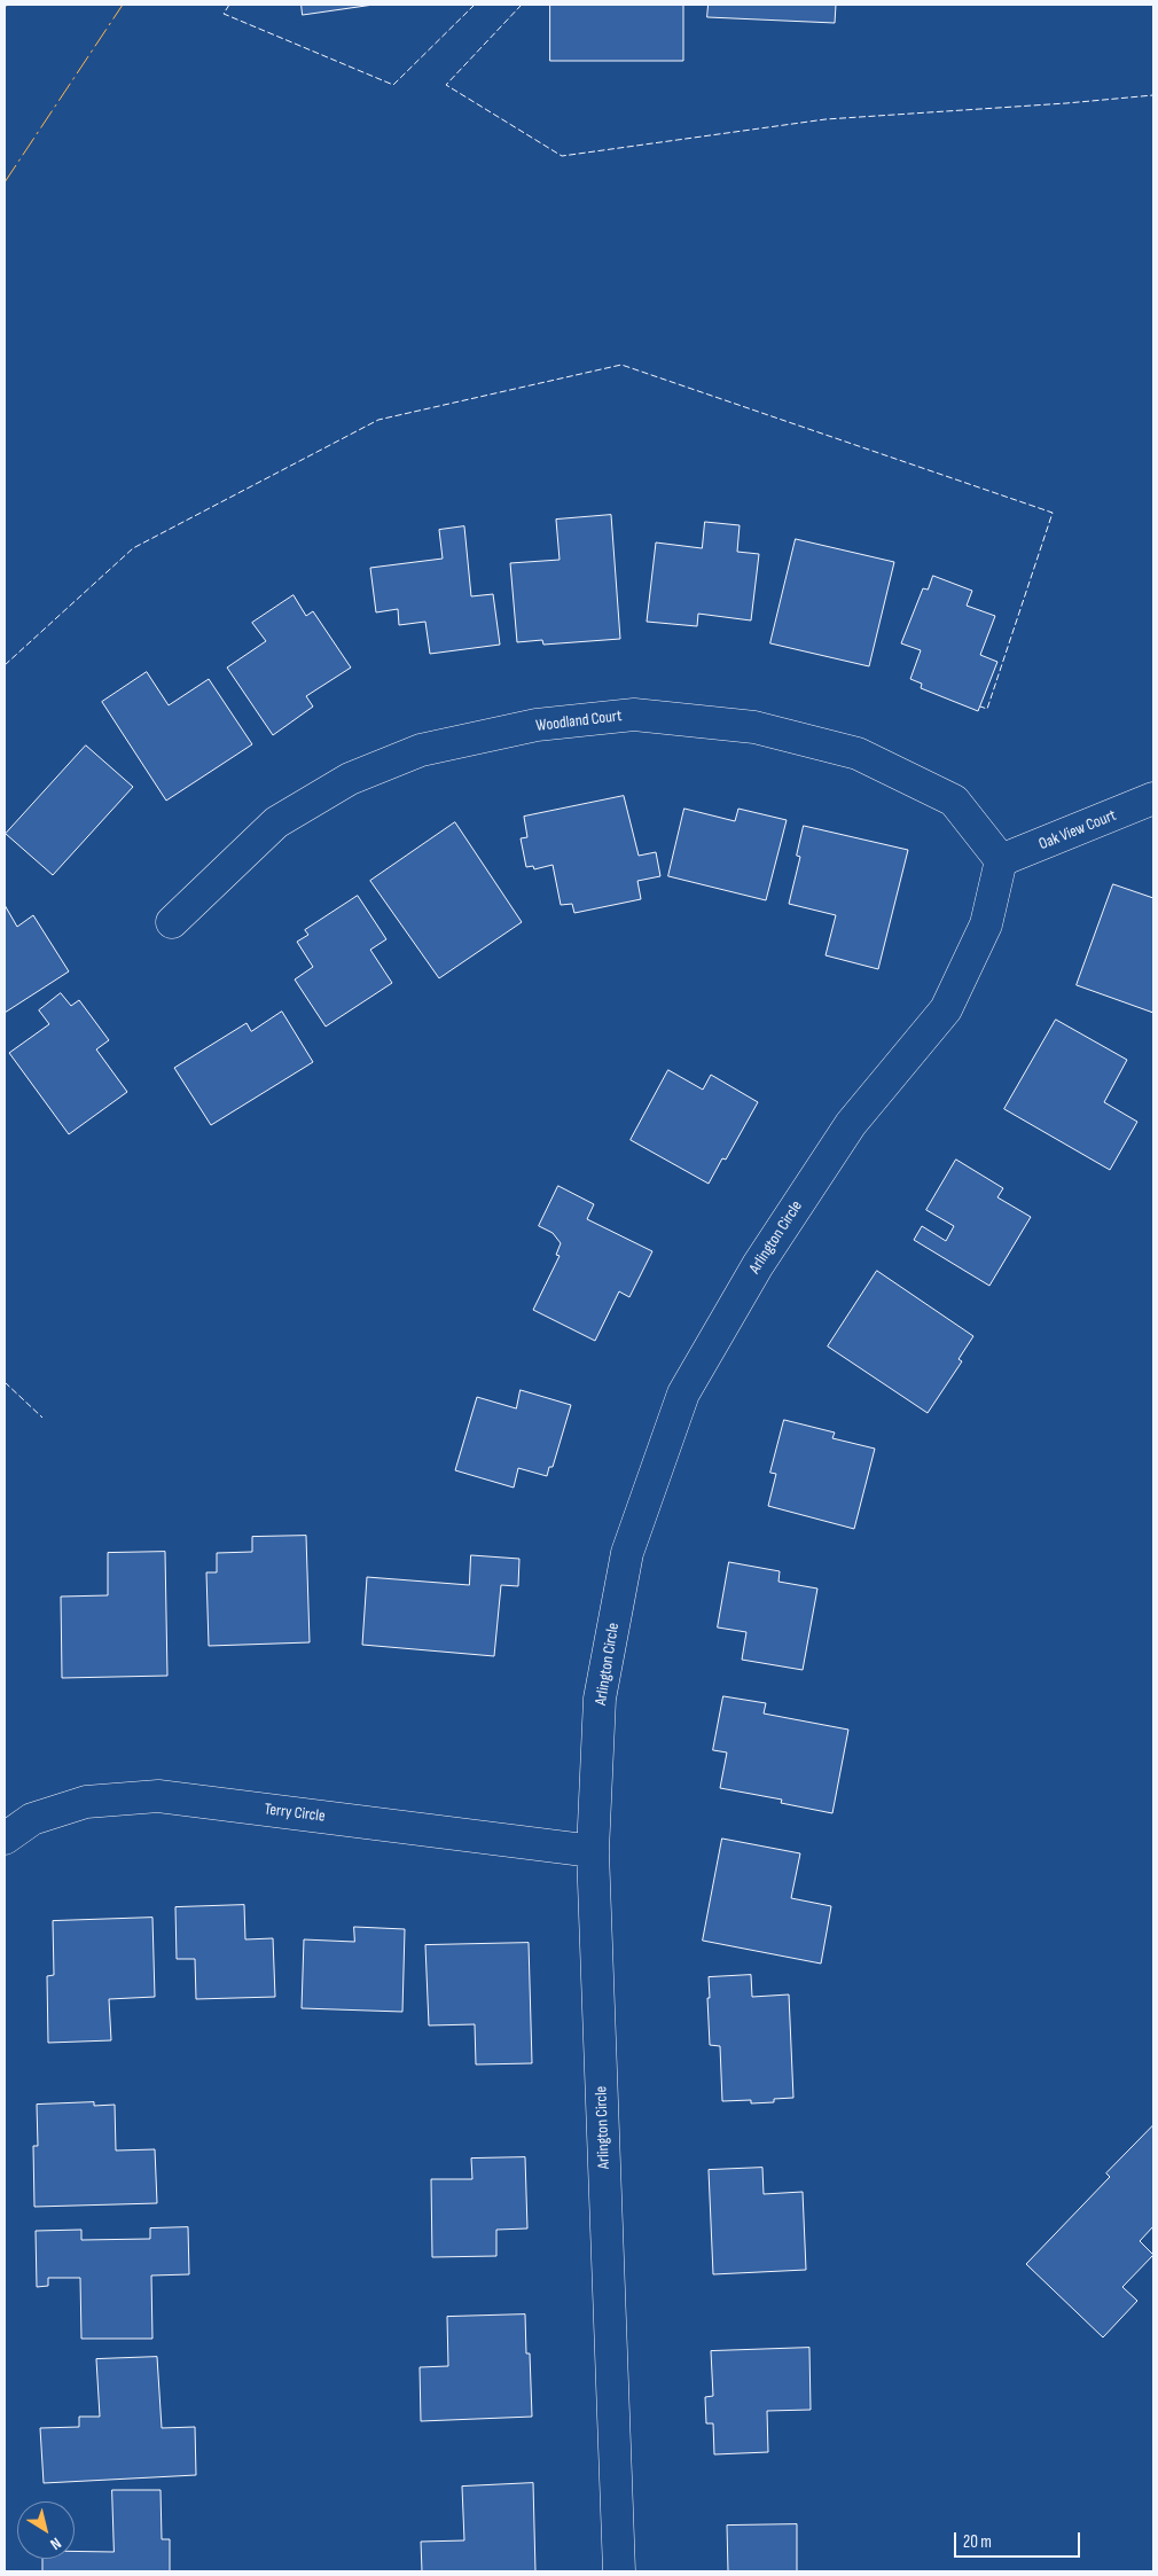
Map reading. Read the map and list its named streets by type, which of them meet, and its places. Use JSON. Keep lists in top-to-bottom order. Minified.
{"streets":{"street":["Woodland Court","Oak View Court","Arlington Circle","Terry Circle"]},"crossings":[["Woodland Court","Oak View Court"],["Woodland Court","Arlington Circle"],["Oak View Court","Arlington Circle"],["Arlington Circle","Terry Circle"]],"scale_bar":"20 m","north":"bottom right"}
